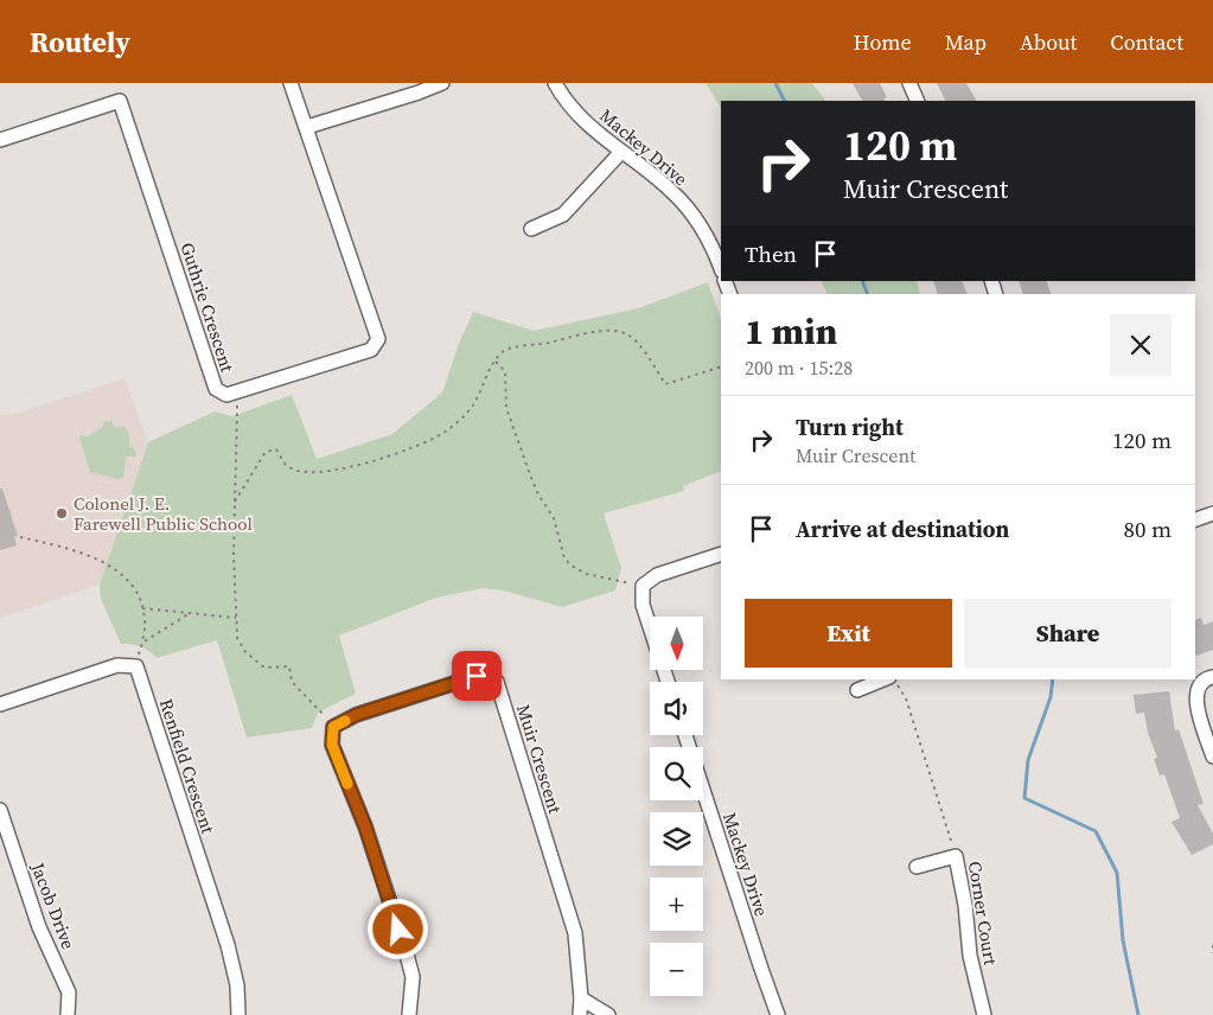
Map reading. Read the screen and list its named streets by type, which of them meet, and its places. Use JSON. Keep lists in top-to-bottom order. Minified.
{"streets":{"street":["Mackey Drive","Guthrie Crescent","Muir Crescent","Renfield Crescent","Jacob Drive","Corner Court"]},"places":["Colonel J. E. Farewell Public School"],"north":"bottom","page":{"header":"Routely","nav":["Home","Map","About","Contact"],"turn":["120 m","Muir Crescent"],"then":"Then","heading":["1 min","200 m · 15:28"],"list":[{"name":"Turn right","note":"Muir Crescent","value":"120 m"},{"name":"Arrive at destination","value":"80 m"}],"buttons":["Exit","Share"],"map_buttons":["+","−"]}}
